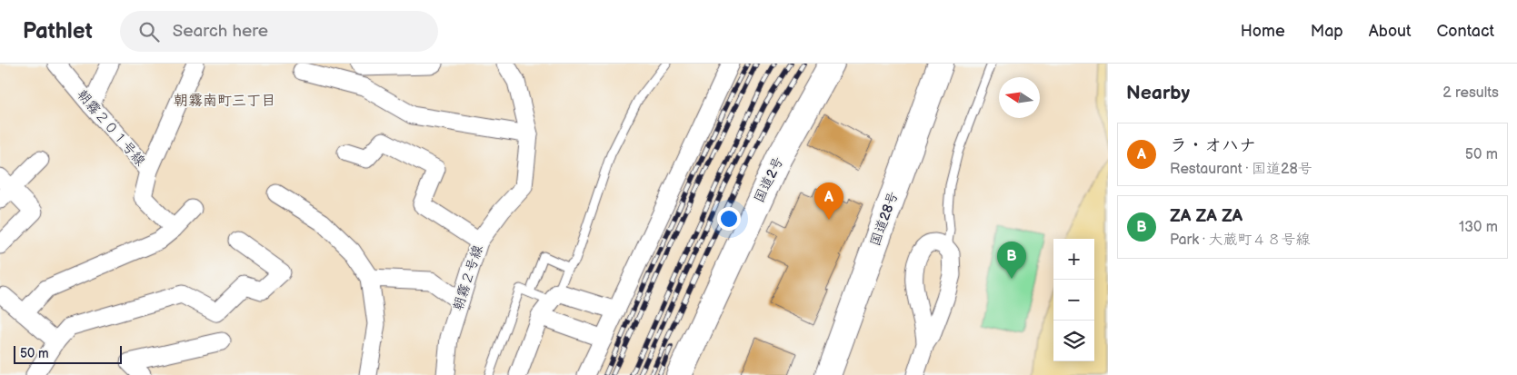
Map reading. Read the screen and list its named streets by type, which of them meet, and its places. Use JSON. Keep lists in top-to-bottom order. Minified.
{"streets":{"highway":["国道2号","国道28号"],"street":["朝霧２０１号線","朝霧２号線"]},"districts":["朝霧南町三丁目"],"scale_bar":"50 m","north":"left","page":{"header":"Pathlet","search":"Search here","nav":["Home","Map","About","Contact"],"heading":["Nearby","2 results"],"list":[{"mark":"A","name":"ラ・オハナ","note":"Restaurant · 国道28号","value":"50 m"},{"mark":"B","name":"ZA ZA ZA","note":"Park · 大蔵町４８号線","value":"130 m"}],"pins":["A","B"],"map_buttons":["+","−"],"scale":"50 m"}}
